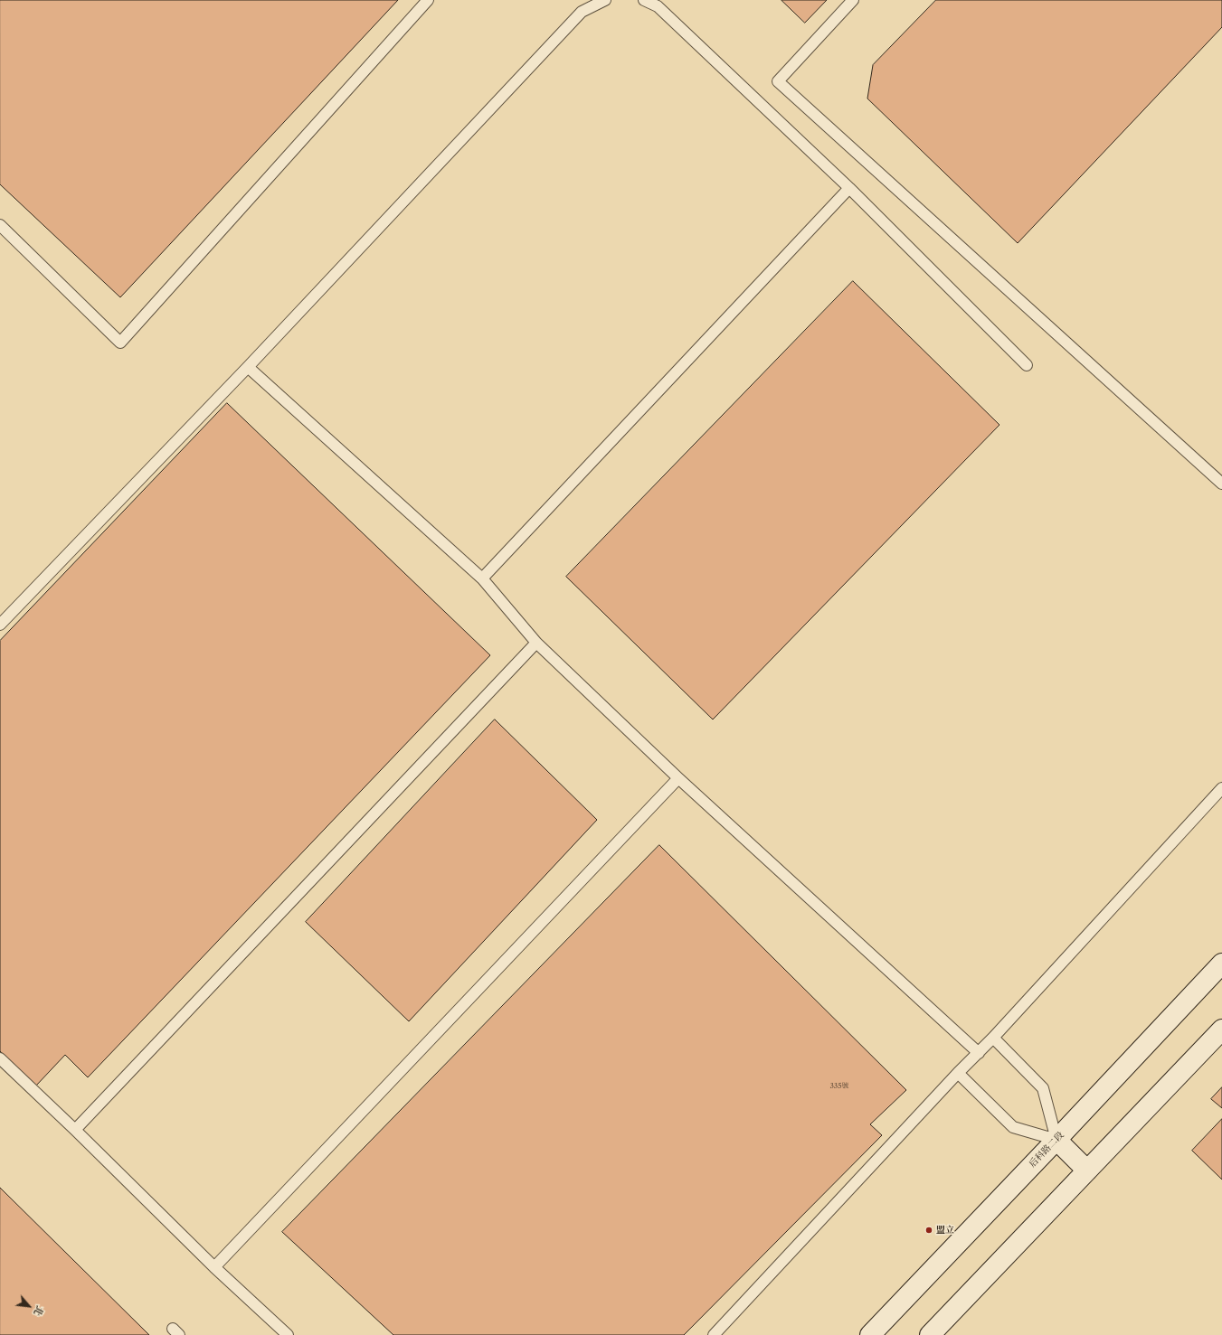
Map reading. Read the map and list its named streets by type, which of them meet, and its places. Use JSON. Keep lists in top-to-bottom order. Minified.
{"streets":{"street":["后科路二段"]},"places":["盟立"],"house_numbers":["335號"],"north":"bottom right"}
